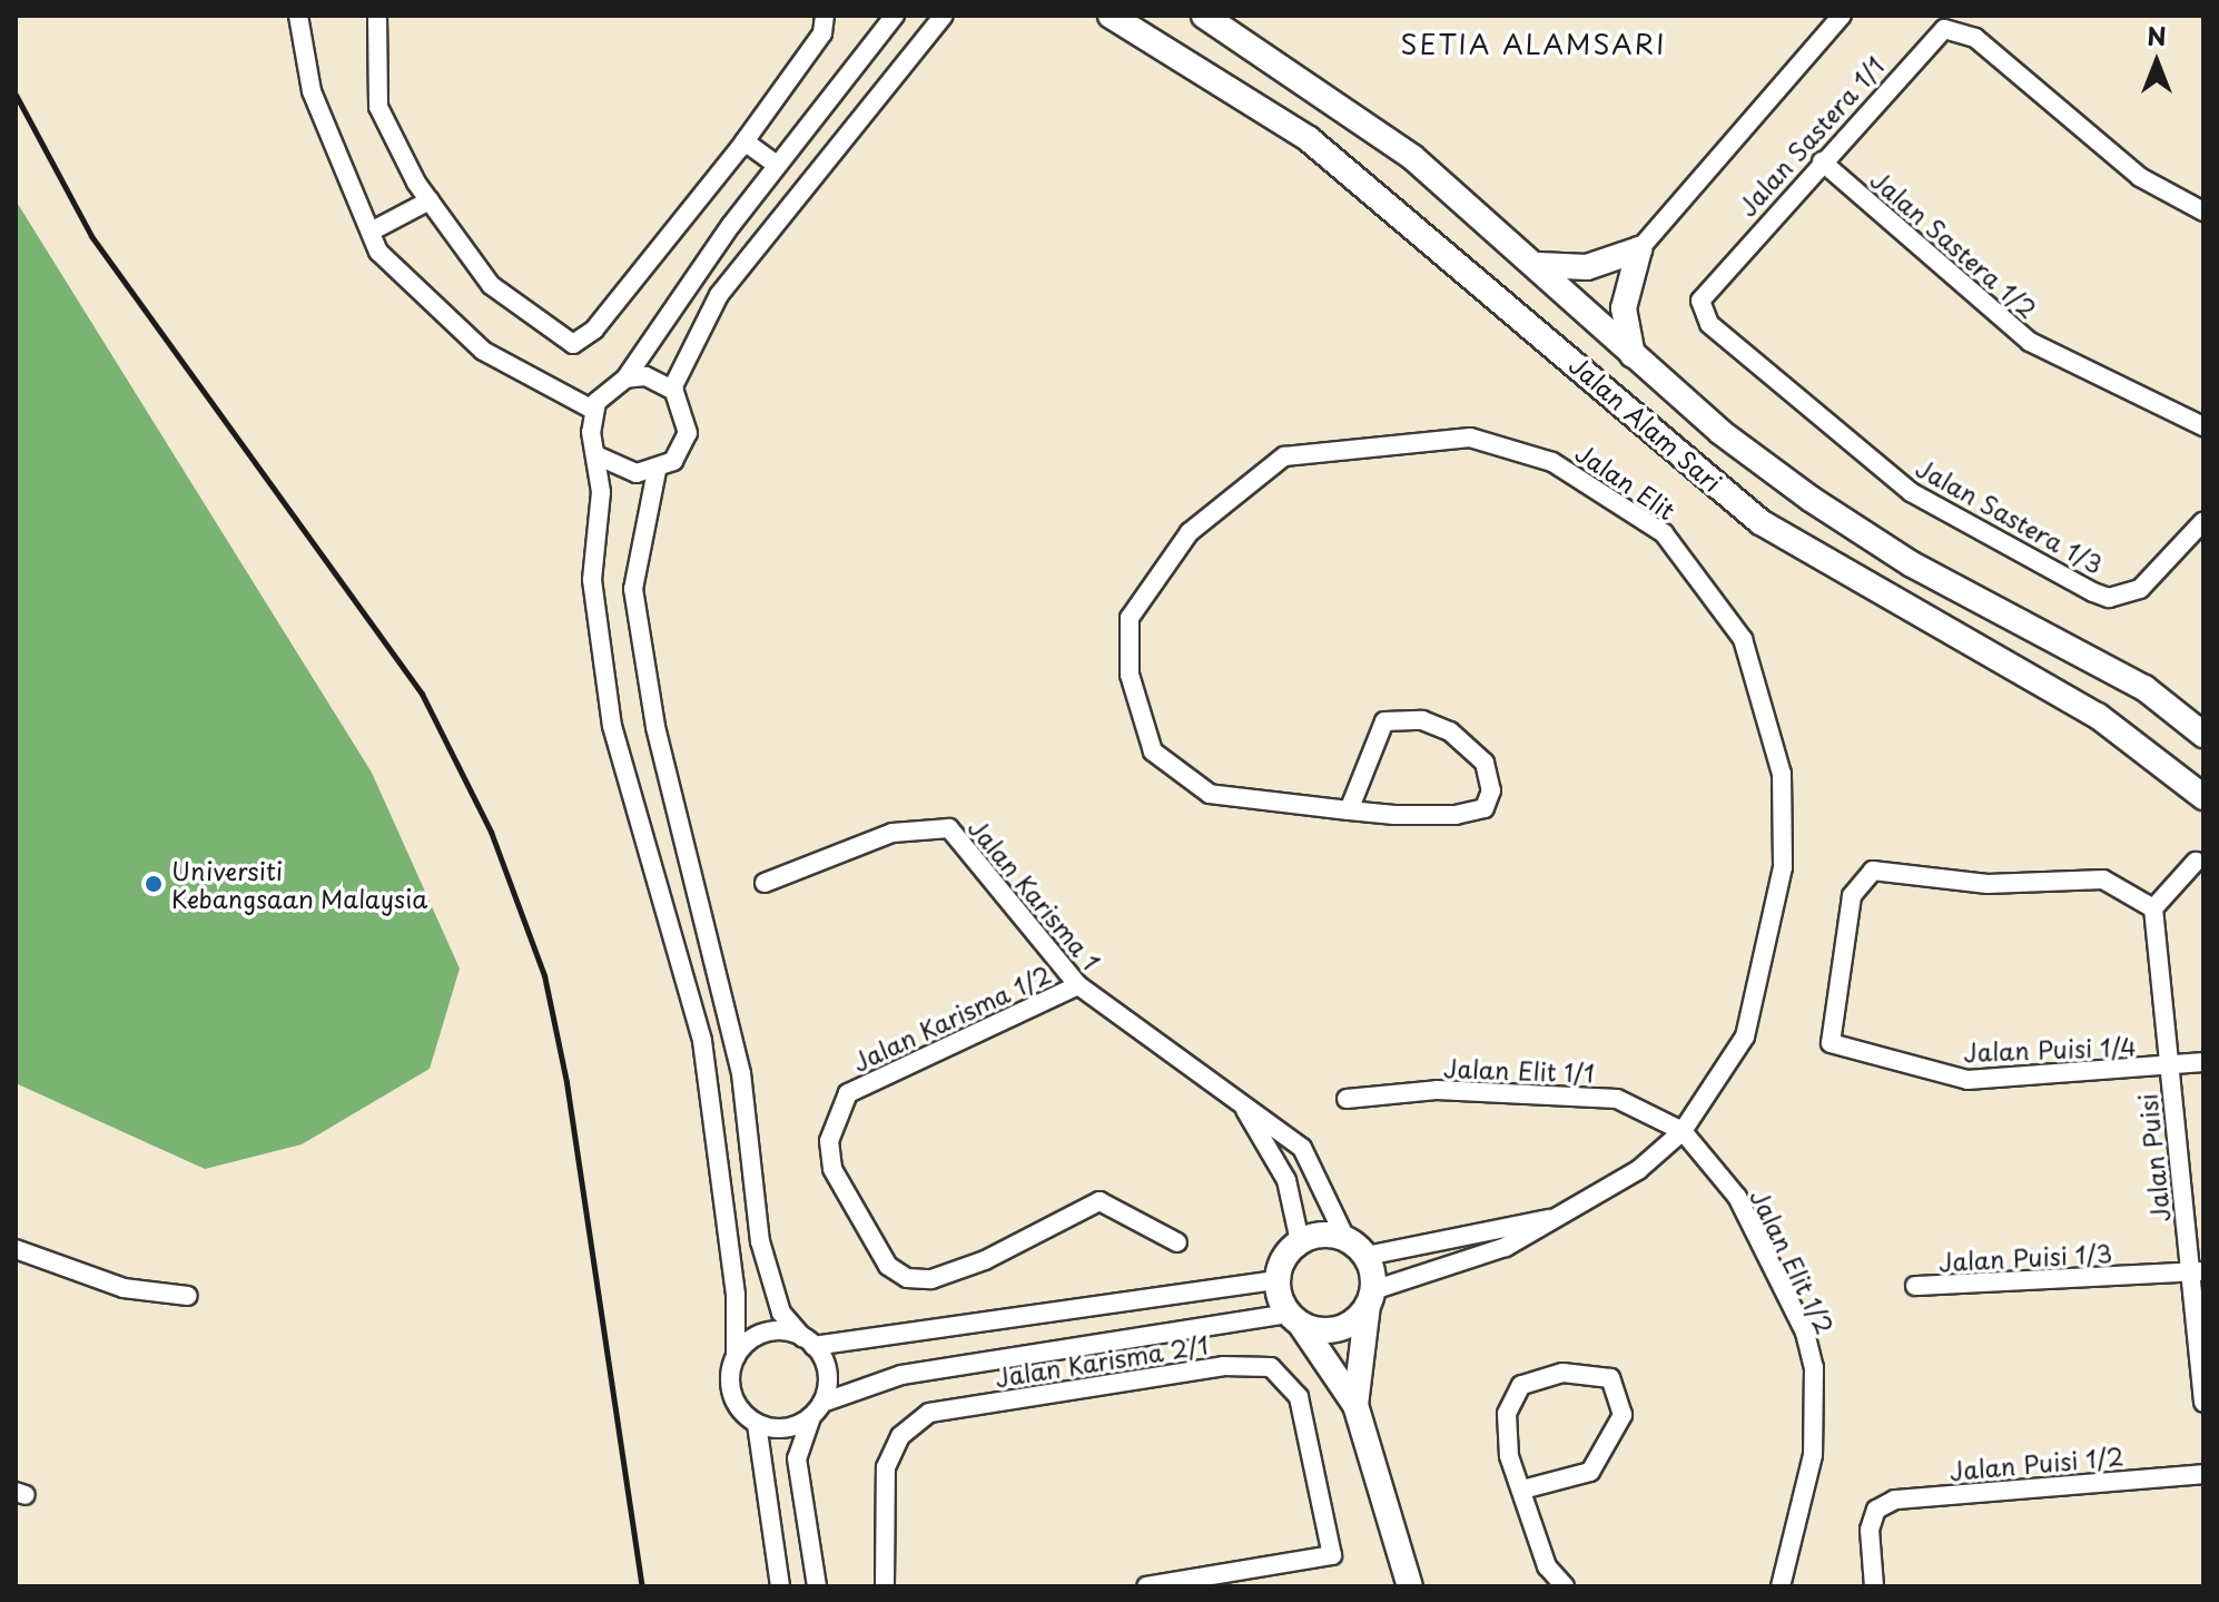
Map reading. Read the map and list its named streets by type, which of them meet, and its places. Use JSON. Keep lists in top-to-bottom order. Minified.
{"streets":{"street":["Jalan Sastera 1/1","Jalan Sastera 1/2","Jalan Alam Sari","Jalan Elit","Jalan Sastera 1/3","Jalan Karisma 1","Jalan Karisma 1/2","Jalan Puisi 1/4","Jalan Elit 1/1","Jalan Puisi","Jalan Puisi 1/3","Jalan Elit 1/2","Jalan Karisma 2/1","Jalan Puisi 1/2"]},"crossings":[["Jalan Sastera 1/1","Jalan Sastera 1/2"],["Jalan Sastera 1/1","Jalan Sastera 1/3"],["Jalan Elit","Jalan Karisma 1"],["Jalan Elit","Jalan Elit 1/1"],["Jalan Elit","Jalan Elit 1/2"],["Jalan Karisma 1","Jalan Karisma 1/2"],["Jalan Puisi 1/4","Jalan Puisi"],["Jalan Elit 1/1","Jalan Elit 1/2"],["Jalan Puisi","Jalan Puisi 1/3"]],"districts":["SETIA ALAMSARI"],"places":["Universiti Kebangsaan Malaysia"],"north":"top"}
